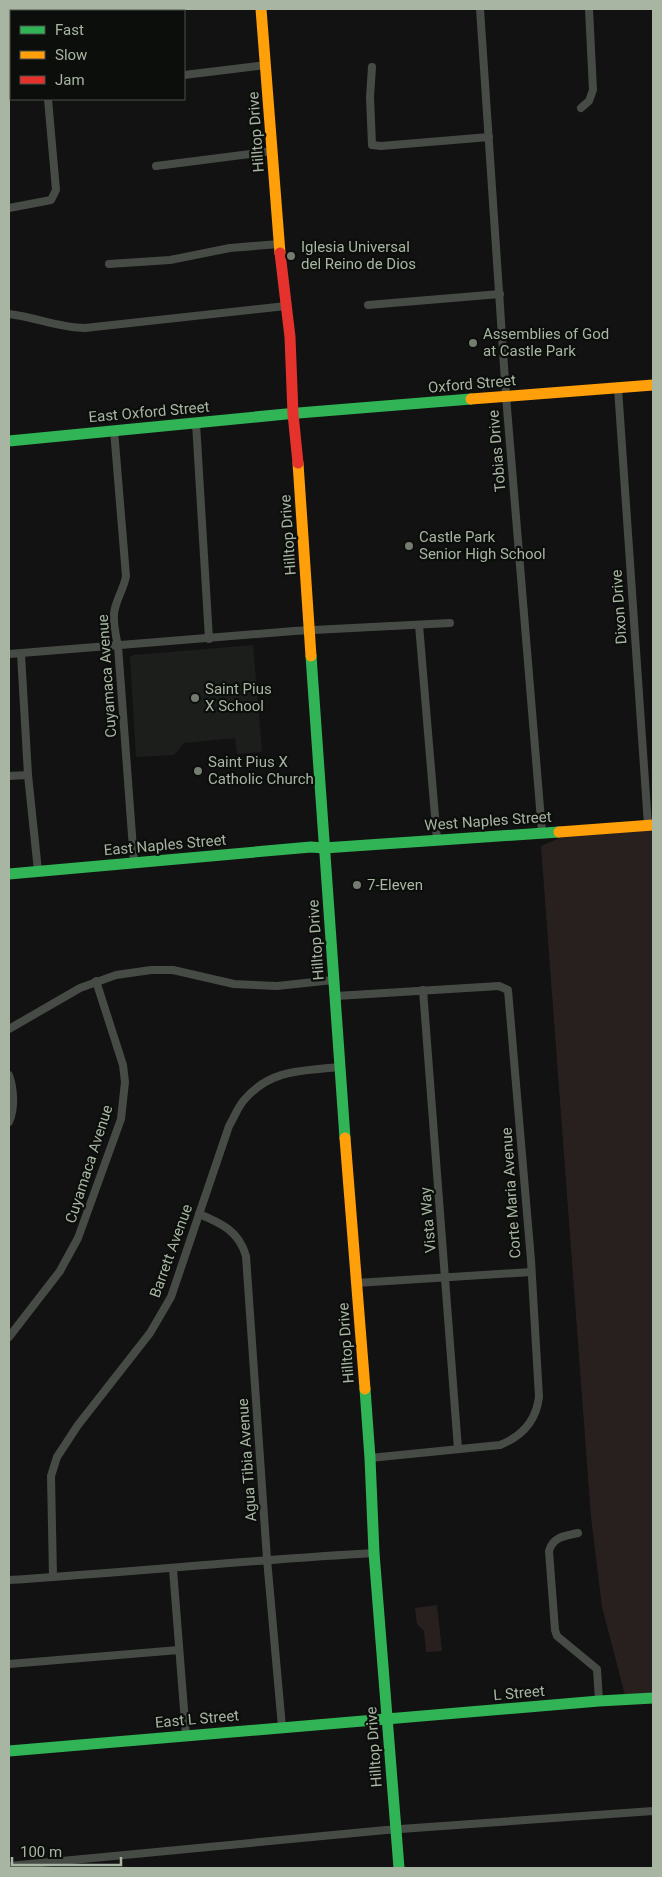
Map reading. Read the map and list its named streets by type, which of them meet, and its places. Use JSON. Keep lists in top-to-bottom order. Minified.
{"streets":{"main road":["Hilltop Drive","Oxford Street","East Oxford Street","West Naples Street","East Naples Street","L Street","East L Street"],"street":["Tobias Drive","Dixon Drive","Cuyamaca Avenue","Corte Maria Avenue","Vista Way","Barrett Avenue","Agua Tibia Avenue"]},"crossings":[["Hilltop Drive","Oxford Street"],["Hilltop Drive","East Oxford Street"],["Hilltop Drive","West Naples Street"],["Hilltop Drive","East Naples Street"],["Hilltop Drive","Corte Maria Avenue"],["Hilltop Drive","Barrett Avenue"],["Hilltop Drive","L Street"],["Hilltop Drive","East L Street"],["Oxford Street","East Oxford Street"],["Oxford Street","Tobias Drive"],["Oxford Street","Dixon Drive"],["East Oxford Street","Cuyamaca Avenue"],["Tobias Drive","West Naples Street"],["Dixon Drive","West Naples Street"],["Cuyamaca Avenue","East Naples Street"],["West Naples Street","East Naples Street"],["Corte Maria Avenue","Vista Way"],["Barrett Avenue","Agua Tibia Avenue"],["Agua Tibia Avenue","East L Street"],["L Street","East L Street"]],"places":["Iglesia Universal del Reino de Dios","Assemblies of God at Castle Park","Castle Park Senior High School","Saint Pius X School","Saint Pius X Catholic Church","7-Eleven"],"legend":["Fast","Slow","Jam"],"scale_bar":"100 m"}
